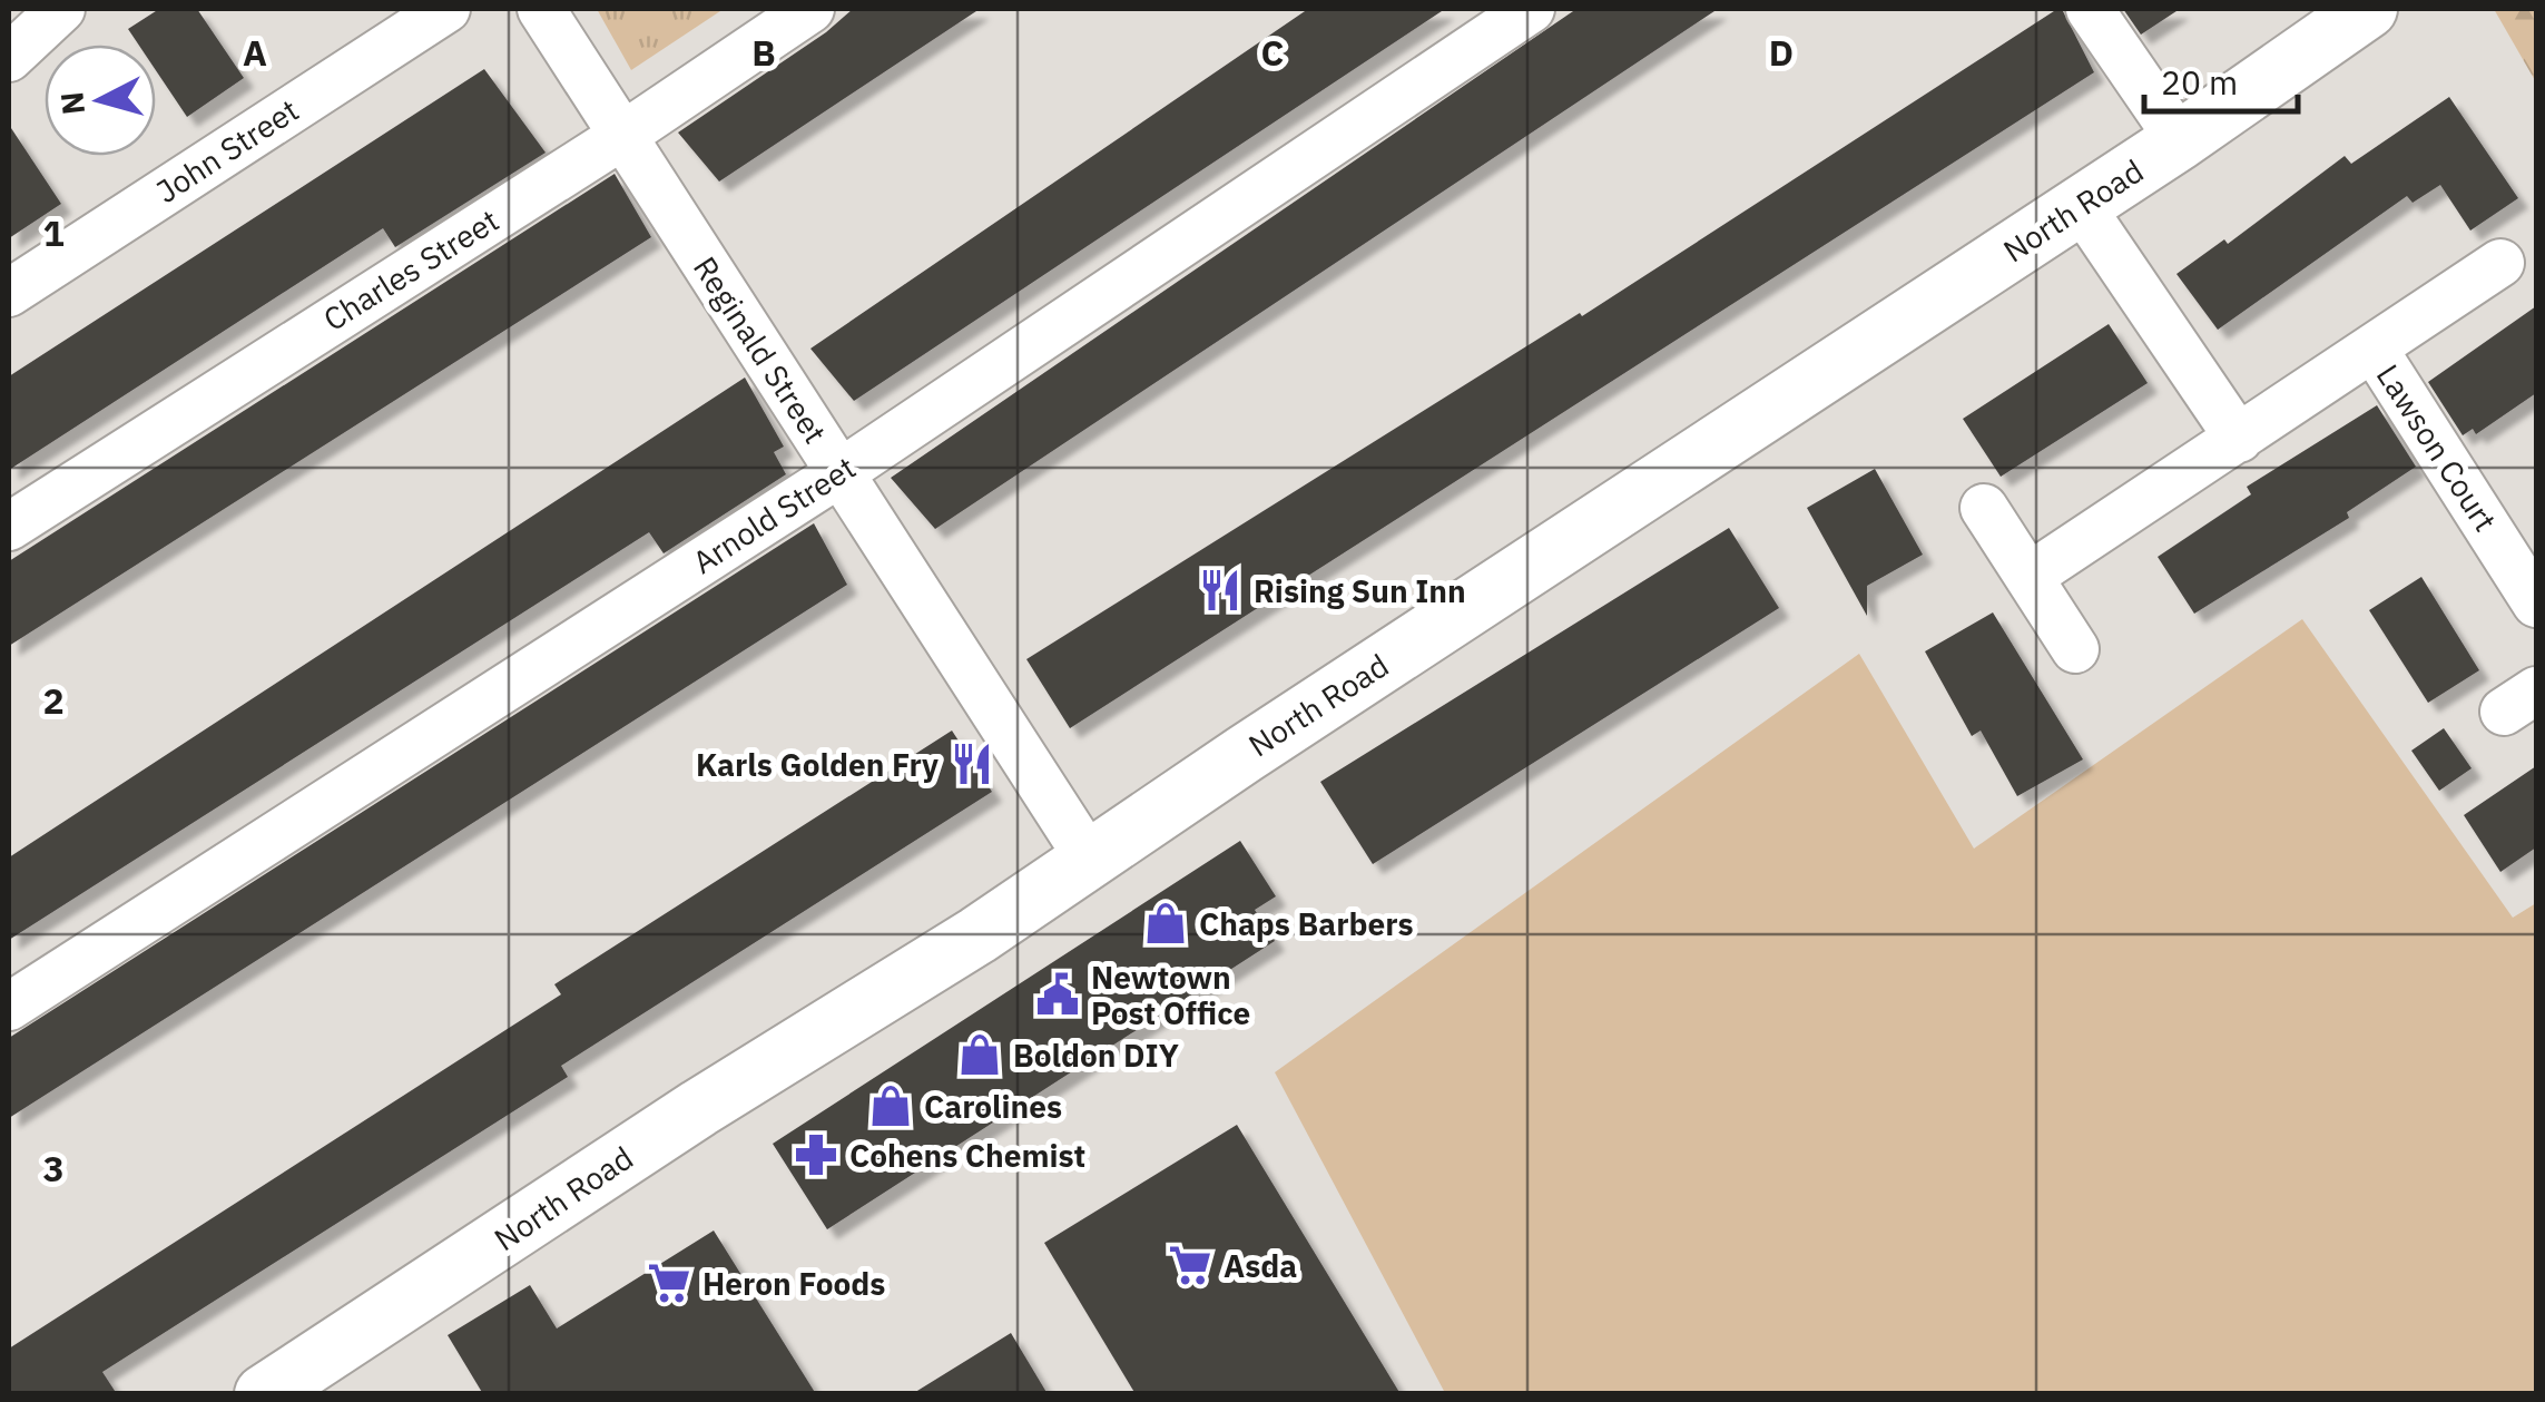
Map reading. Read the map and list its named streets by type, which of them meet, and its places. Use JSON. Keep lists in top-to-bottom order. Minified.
{"streets":{"street":["John Street","North Road","Charles Street","Reginald Street","Lawson Court","Arnold Street"]},"crossings":[["North Road","Reginald Street"],["Charles Street","Reginald Street"],["Reginald Street","Arnold Street"]],"places":{"restaurant":["Rising Sun Inn","Karls Golden Fry"],"shop":["Chaps Barbers","Boldon DIY","Carolines"],"public building":["Newtown Post Office"],"pharmacy":["Cohens Chemist"],"supermarket":["Asda","Heron Foods"]},"scale_bar":"20 m","north":"left","grid":{"columns":["A","B","C","D"],"rows":["1","2","3"]}}
